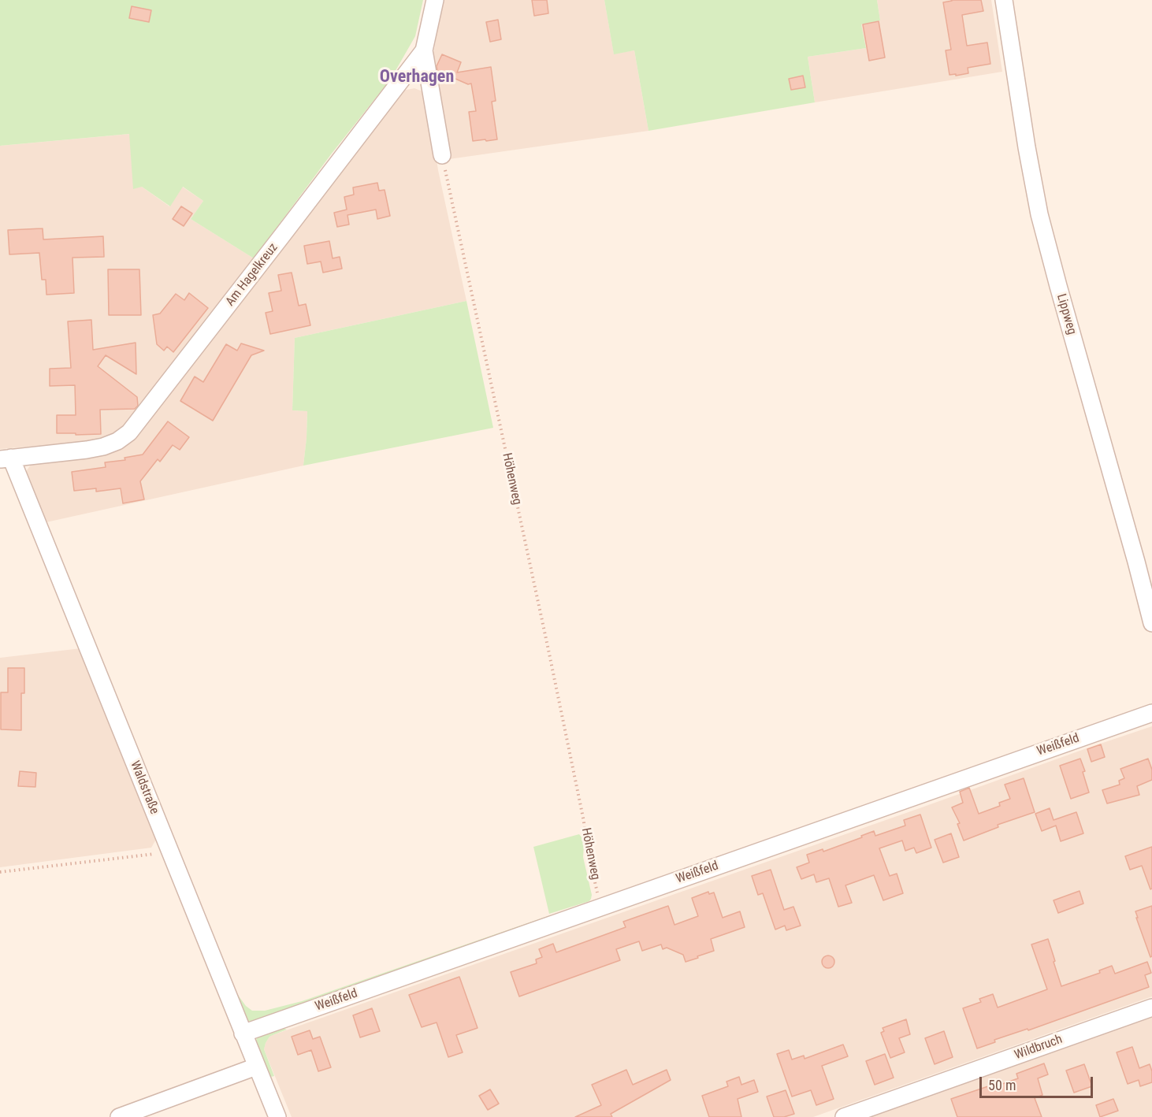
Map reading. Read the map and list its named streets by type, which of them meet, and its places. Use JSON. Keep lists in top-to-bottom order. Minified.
{"streets":{"street":["Am Hagelkreuz","Lippweg","Weißfeld","Waldstraße","Wildbruch"],"path":["Höhenweg"]},"crossings":[["Am Hagelkreuz","Waldstraße"],["Höhenweg","Weißfeld"],["Weißfeld","Waldstraße"]],"districts":["Overhagen"],"scale_bar":"50 m"}
